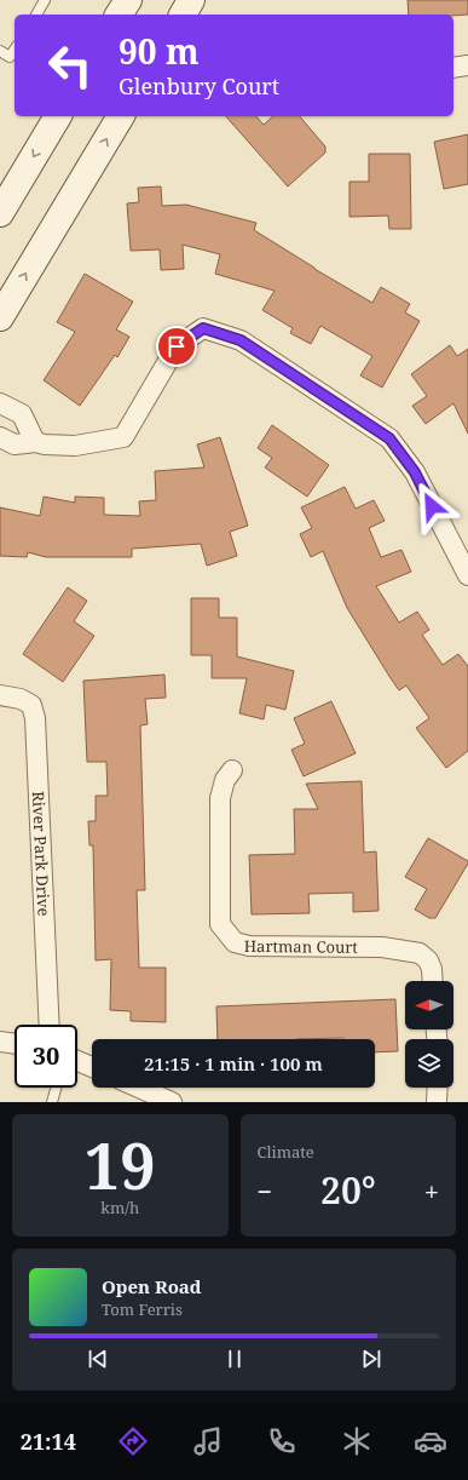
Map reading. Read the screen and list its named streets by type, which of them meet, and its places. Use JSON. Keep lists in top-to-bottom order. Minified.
{"streets":{"street":["River Park Drive","Hartman Court"]},"north":"left","page":{"turn":["90 m","Glenbury Court"],"limit":"30","trip":"21:15 · 1 min · 100 m","tile":[["19","km/h"],"Climate"],"heat":["−","20°","+"],"song":["Open Road","Tom Ferris"],"tabs":"21:14"}}
